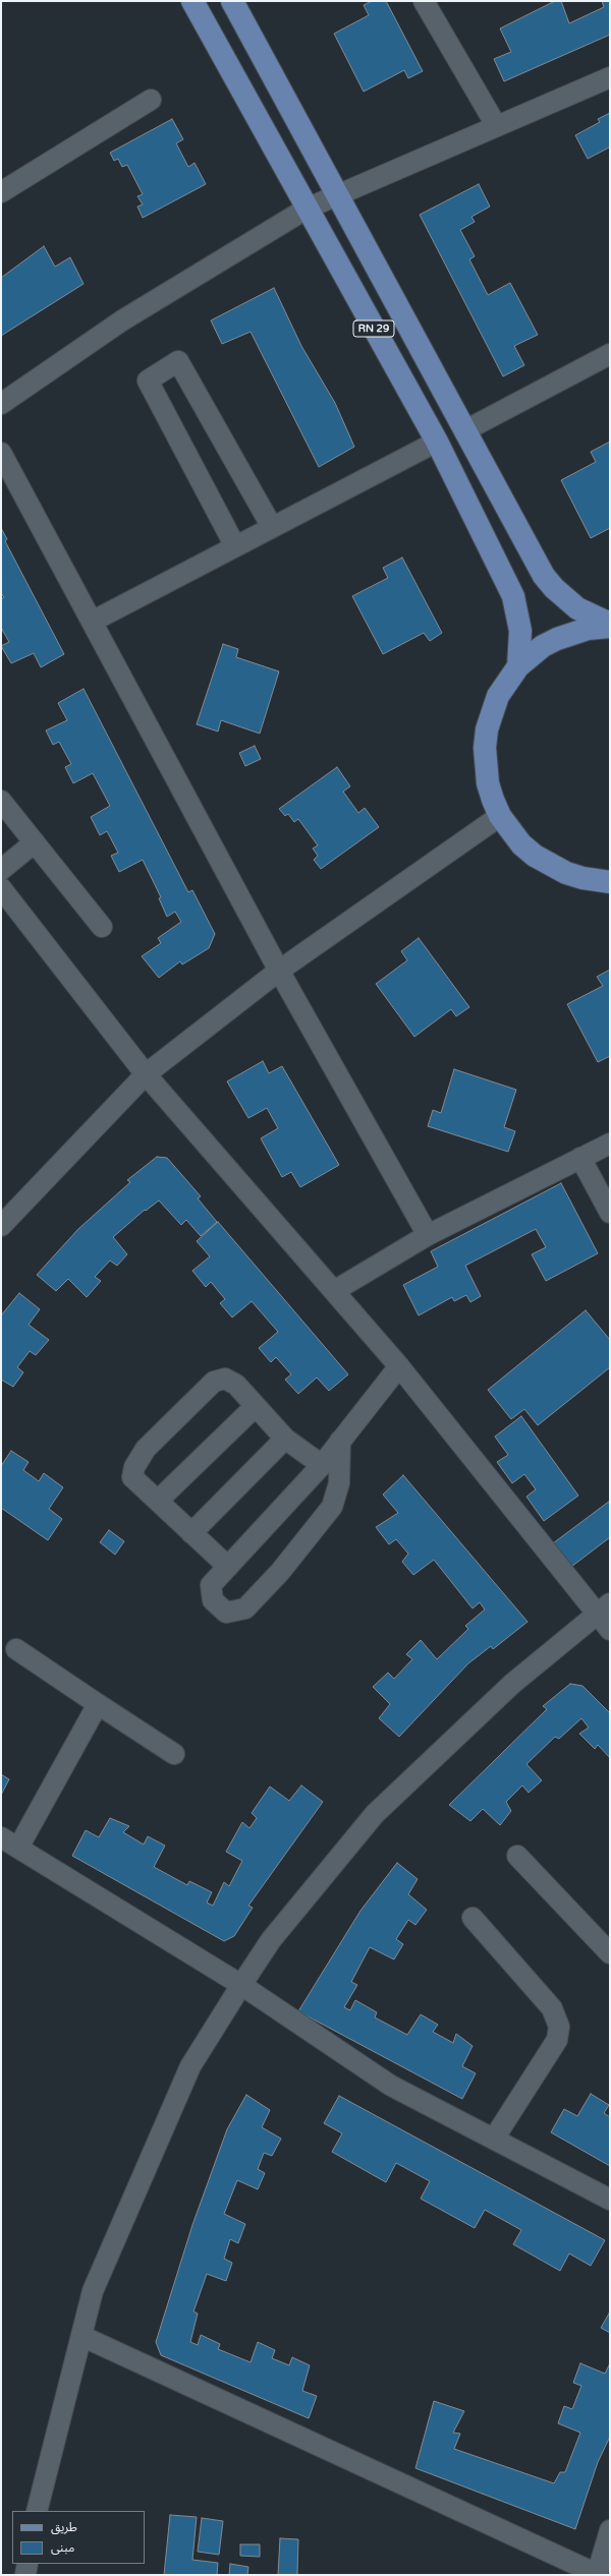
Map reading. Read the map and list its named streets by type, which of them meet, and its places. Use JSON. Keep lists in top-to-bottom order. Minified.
{"streets":{"main road":["RN 29"]},"legend":["طريق","مبنى"]}
